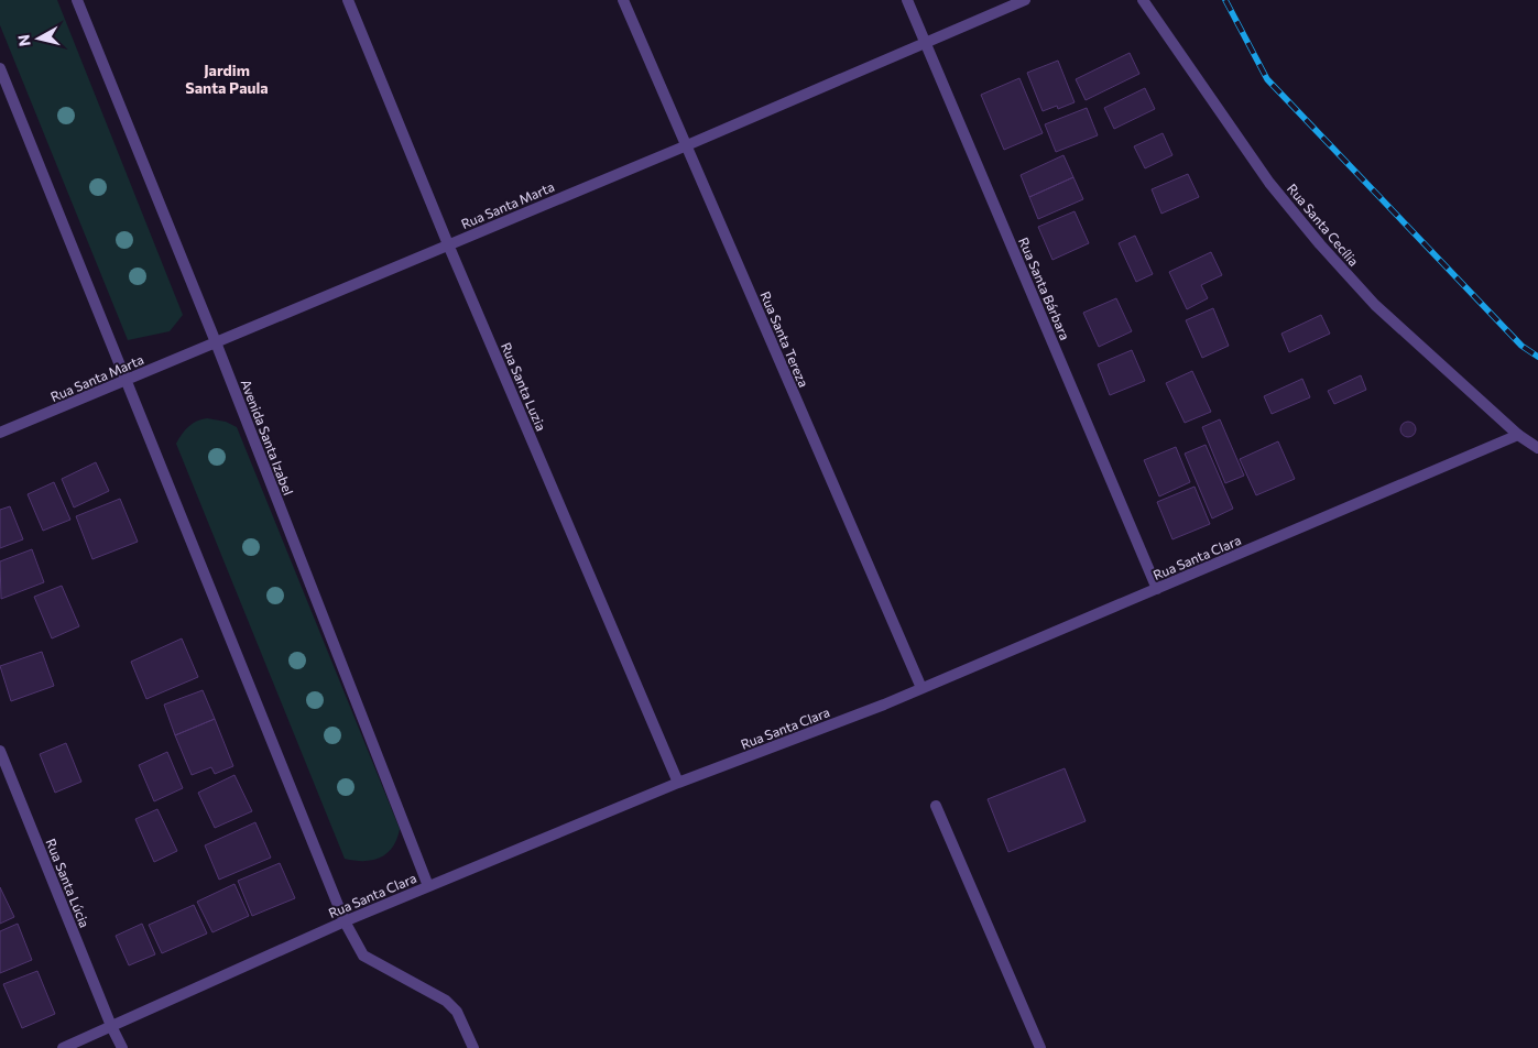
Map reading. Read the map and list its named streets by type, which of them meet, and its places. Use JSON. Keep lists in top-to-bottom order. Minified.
{"streets":{"street":["Rua Santa Marta","Rua Santa Cecília","Rua Santa Bárbara","Rua Santa Tereza","Rua Santa Luzia","Avenida Santa Izabel","Rua Santa Clara","Rua Santa Lúcia"]},"crossings":[["Rua Santa Marta","Rua Santa Bárbara"],["Rua Santa Marta","Rua Santa Tereza"],["Rua Santa Marta","Rua Santa Luzia"],["Rua Santa Marta","Avenida Santa Izabel"],["Rua Santa Cecília","Rua Santa Clara"],["Rua Santa Bárbara","Rua Santa Clara"],["Rua Santa Tereza","Rua Santa Clara"],["Rua Santa Luzia","Rua Santa Clara"],["Avenida Santa Izabel","Rua Santa Clara"],["Rua Santa Clara","Rua Santa Lúcia"]],"districts":["Jardim Santa Paula"],"north":"left"}
